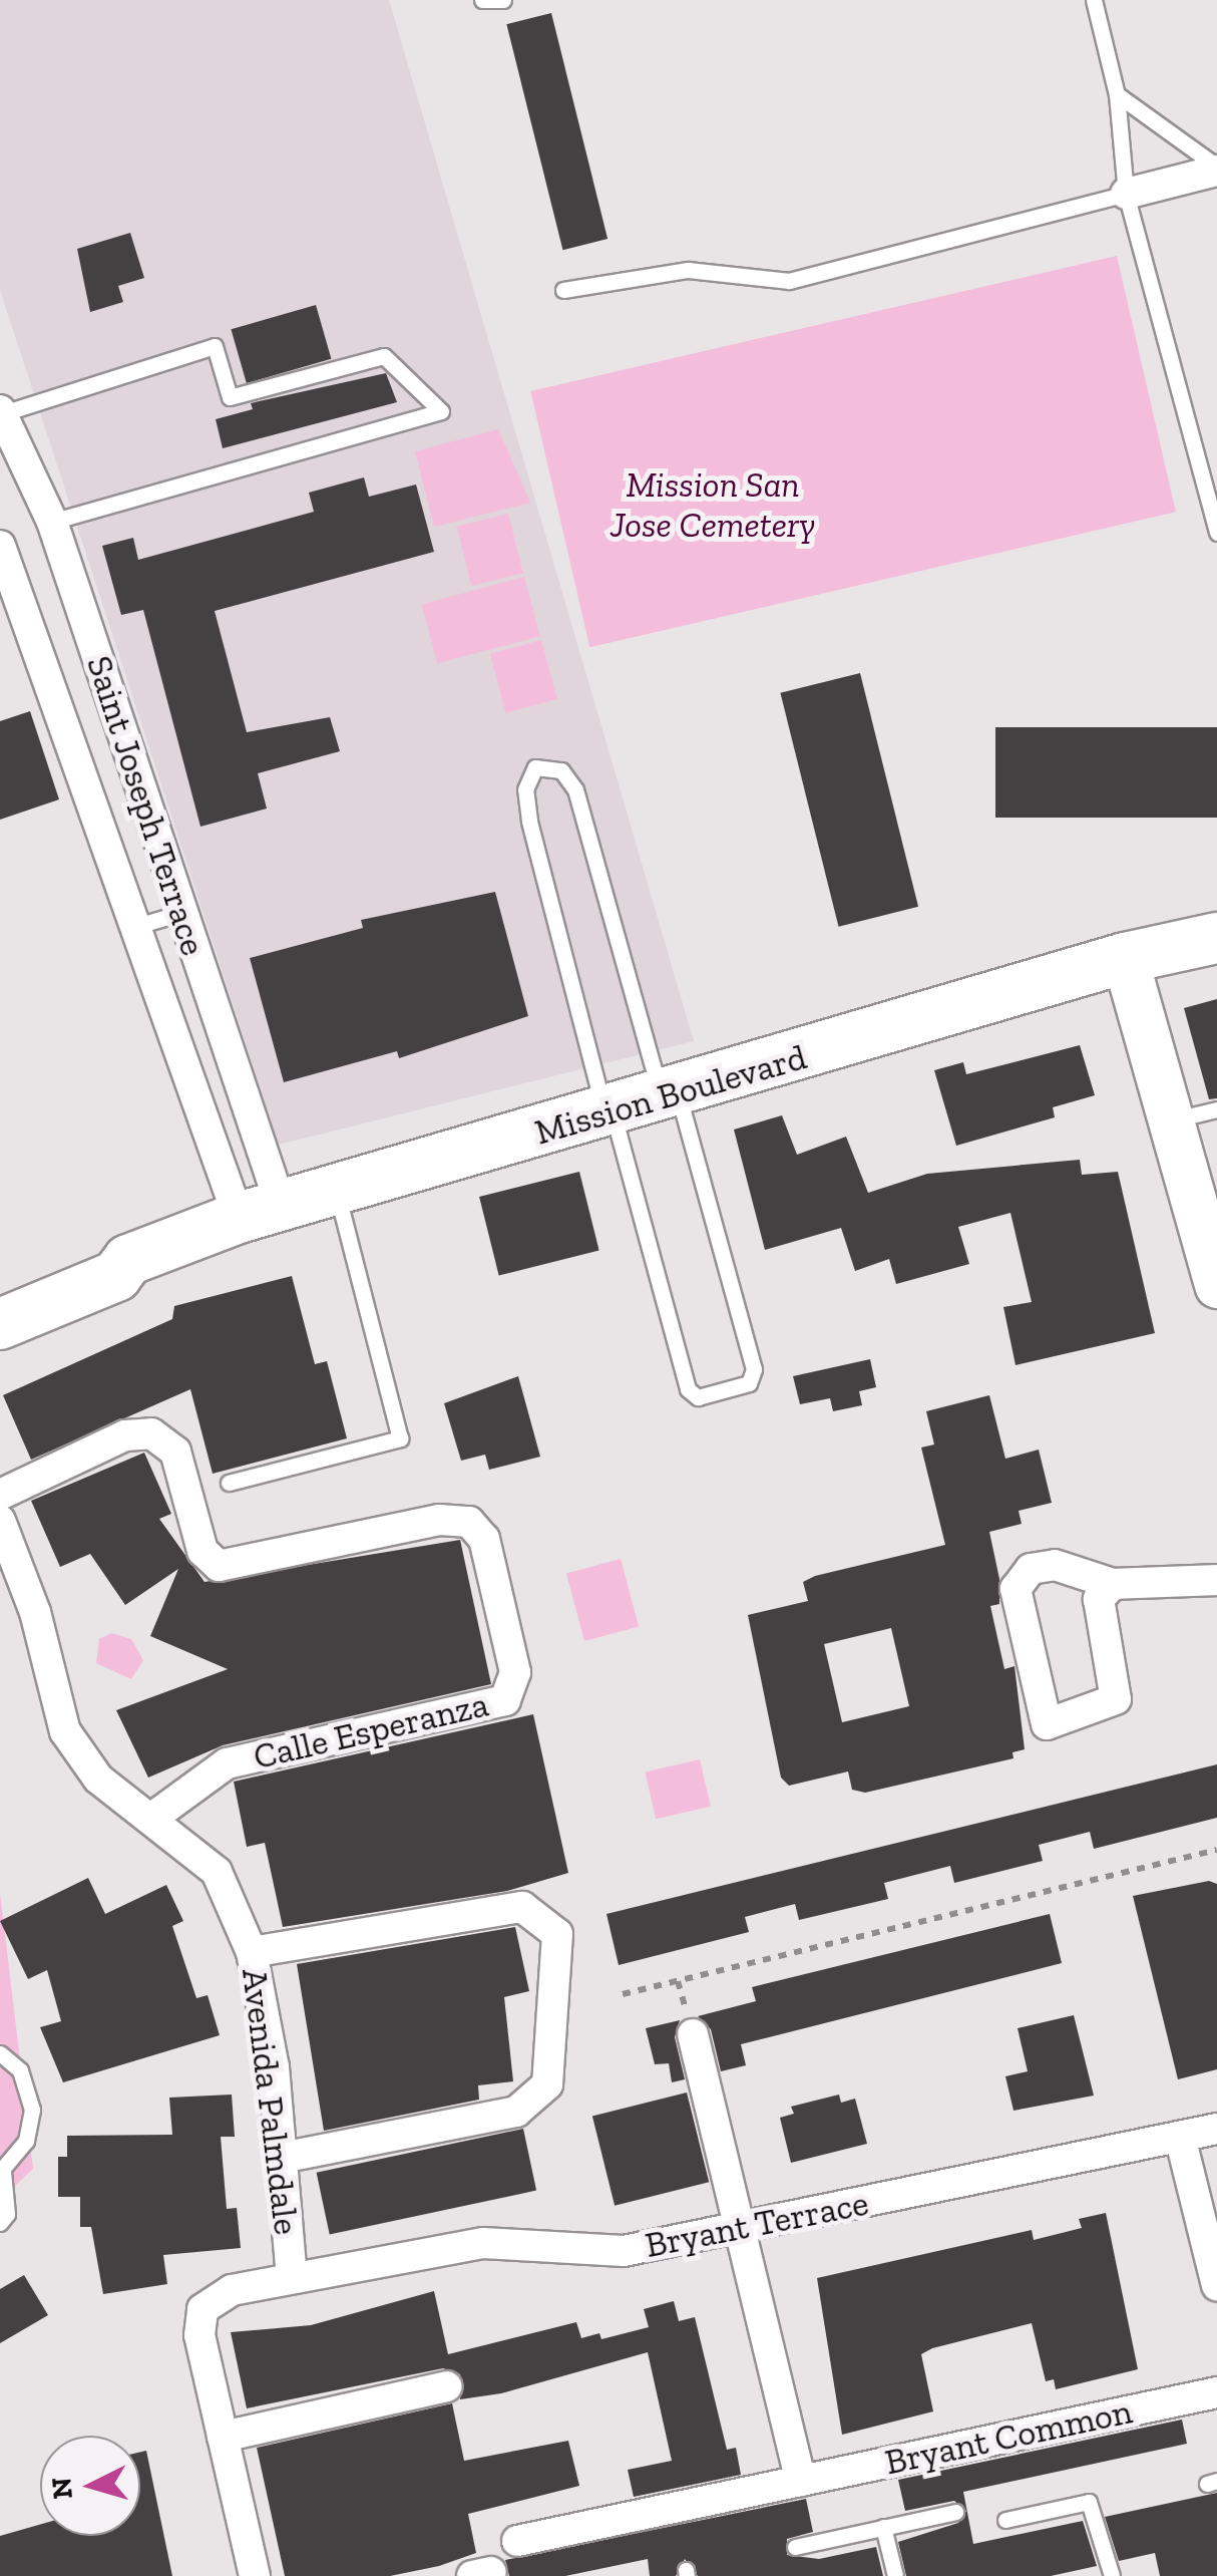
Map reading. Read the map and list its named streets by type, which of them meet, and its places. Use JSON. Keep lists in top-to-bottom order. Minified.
{"streets":{"main road":["Mission Boulevard"],"street":["Saint Joseph Terrace","Calle Esperanza","Avenida Palmdale","Bryant Terrace","Bryant Common"]},"crossings":[["Saint Joseph Terrace","Mission Boulevard"],["Calle Esperanza","Avenida Palmdale"],["Avenida Palmdale","Bryant Terrace"]],"parks":["Mission San Jose Cemetery"],"north":"left"}
